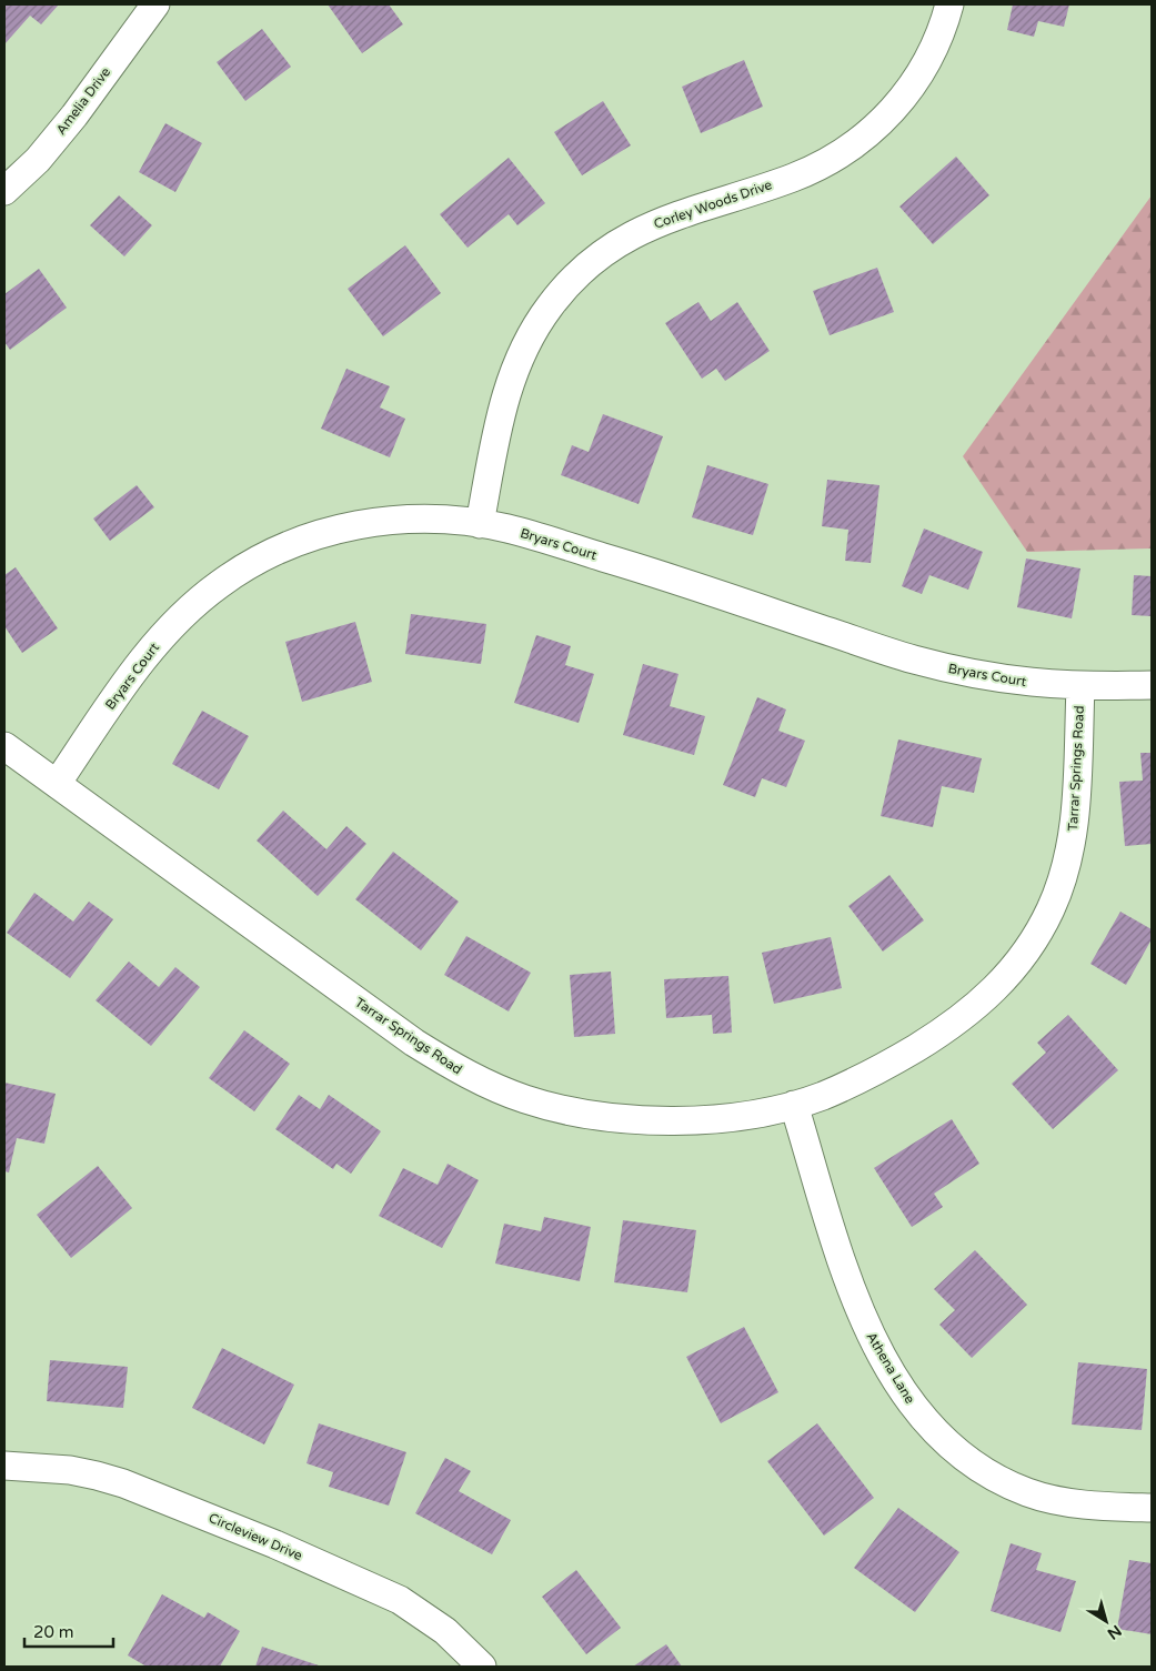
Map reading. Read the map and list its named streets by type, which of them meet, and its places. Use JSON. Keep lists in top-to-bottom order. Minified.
{"streets":{"street":["Amelia Drive","Corley Woods Drive","Bryars Court","Tarrar Springs Road","Athena Lane","Circleview Drive"]},"crossings":[["Corley Woods Drive","Bryars Court"],["Bryars Court","Tarrar Springs Road"],["Tarrar Springs Road","Athena Lane"]],"scale_bar":"20 m","north":"bottom right"}
